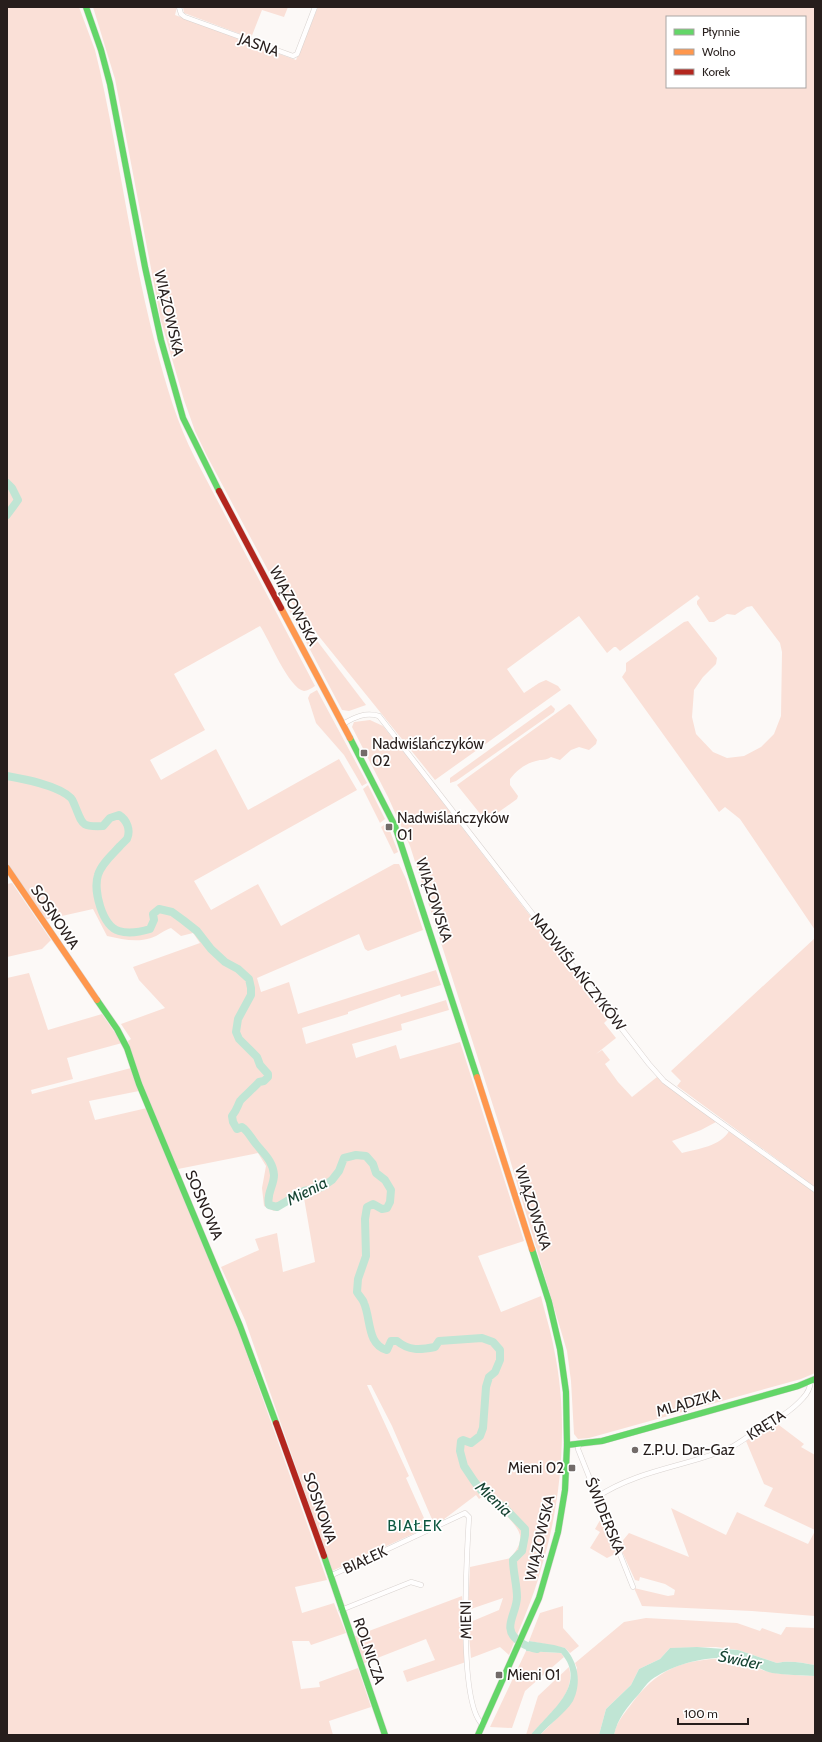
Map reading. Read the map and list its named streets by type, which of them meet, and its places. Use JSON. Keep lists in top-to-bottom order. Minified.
{"streets":{"main road":["WIĄZOWSKA","SOSNOWA","MLĄDZKA","ROLNICZA"],"street":["JASNA","NADWIŚLAŃCZYKÓW","KRĘTA","ŚWIDERSKA","BIAŁEK","MIENI"]},"crossings":[["WIĄZOWSKA","NADWIŚLAŃCZYKÓW"],["WIĄZOWSKA","MLĄDZKA"],["WIĄZOWSKA","MIENI"],["SOSNOWA","BIAŁEK"],["SOSNOWA","ROLNICZA"],["MLĄDZKA","KRĘTA"],["MLĄDZKA","ŚWIDERSKA"],["KRĘTA","ŚWIDERSKA"],["BIAŁEK","MIENI"],["BIAŁEK","ROLNICZA"]],"districts":["BIAŁEK"],"water":["Mienia","Świder"],"places":{"transit":["Nadwiślańczyków 02","Nadwiślańczyków 01","Mieni 02","Mieni 01"],"other":["Z.P.U. Dar-Gaz"]},"legend":["Płynnie","Wolno","Korek"],"scale_bar":"100 m"}
